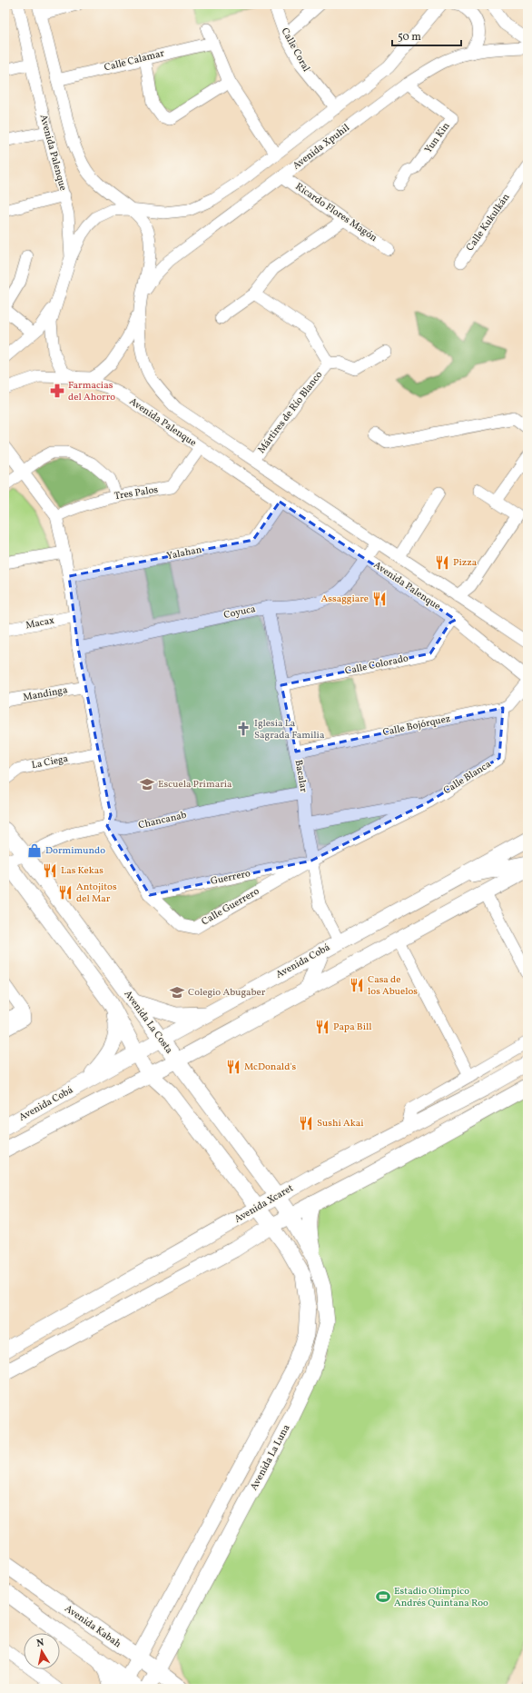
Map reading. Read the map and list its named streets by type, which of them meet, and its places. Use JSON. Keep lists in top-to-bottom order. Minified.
{"streets":{"main road":["Avenida Cobá","Avenida La Costa","Avenida Xcaret","Avenida La Luna","Avenida Kabah"],"street":["Calle Coral","Calle Calamar","Yun Kin","Avenida Xpuhil","Avenida Palenque","Ricardo Flores Magón","Calle Kukulkán","Mártires de Río Blanco","Tres Palos","Yalahan","Coyuca","Macax","Calle Colorado","Mandinga","Calle Bojórquez","La Ciega","Bacalar","Calle Blanca","Chancanab","Guerrero","Calle Guerrero"]},"crossings":[["Calle Calamar","Avenida Palenque"],["Yun Kin","Avenida Xpuhil"],["Avenida Xpuhil","Avenida Palenque"],["Avenida Xpuhil","Ricardo Flores Magón"],["Avenida Palenque","Mártires de Río Blanco"],["Avenida Palenque","Tres Palos"],["Avenida Palenque","Yalahan"],["Avenida Palenque","Coyuca"],["Avenida Palenque","Calle Colorado"],["Coyuca","Bacalar"],["Calle Colorado","Bacalar"],["Calle Bojórquez","Bacalar"],["Calle Bojórquez","Calle Blanca"],["Bacalar","Calle Blanca"],["Bacalar","Chancanab"],["Bacalar","Guerrero"],["Bacalar","Calle Guerrero"],["Bacalar","Avenida Cobá"],["Calle Blanca","Guerrero"],["Calle Blanca","Calle Guerrero"],["Chancanab","Calle Guerrero"],["Chancanab","Avenida La Costa"],["Guerrero","Calle Guerrero"],["Avenida Cobá","Avenida La Costa"],["Avenida La Costa","Avenida Xcaret"],["Avenida La Costa","Avenida La Luna"],["Avenida La Luna","Avenida Kabah"]],"places":{"pharmacy":["Farmacias del Ahorro"],"restaurant":["Pizza","Assaggiare","Las Kekas","Antojitos del Mar","Casa de los Abuelos","Papa Bill","McDonald's","Sushi Akai"],"church":["Iglesia La Sagrada Familia"],"school or university":["Escuela Primaria","Colegio Abugaber"],"shop":["Dormimundo"],"sports":["Estadio Olímpico Andrés Quintana Roo"]},"scale_bar":"50 m","north":"top"}
